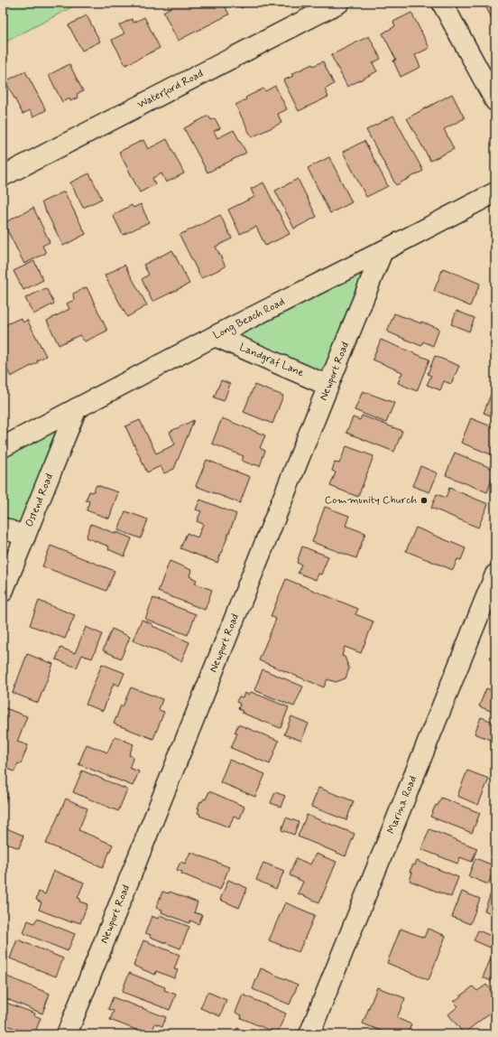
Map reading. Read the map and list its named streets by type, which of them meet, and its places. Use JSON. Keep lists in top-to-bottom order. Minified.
{"streets":{"street":["Waterford Road","Long Beach Road","Landgraf Lane","Newport Road","Ostend Road","Marina Road"]},"crossings":[["Long Beach Road","Landgraf Lane"],["Long Beach Road","Newport Road"],["Long Beach Road","Ostend Road"],["Landgraf Lane","Newport Road"]],"places":["Community Church"]}
